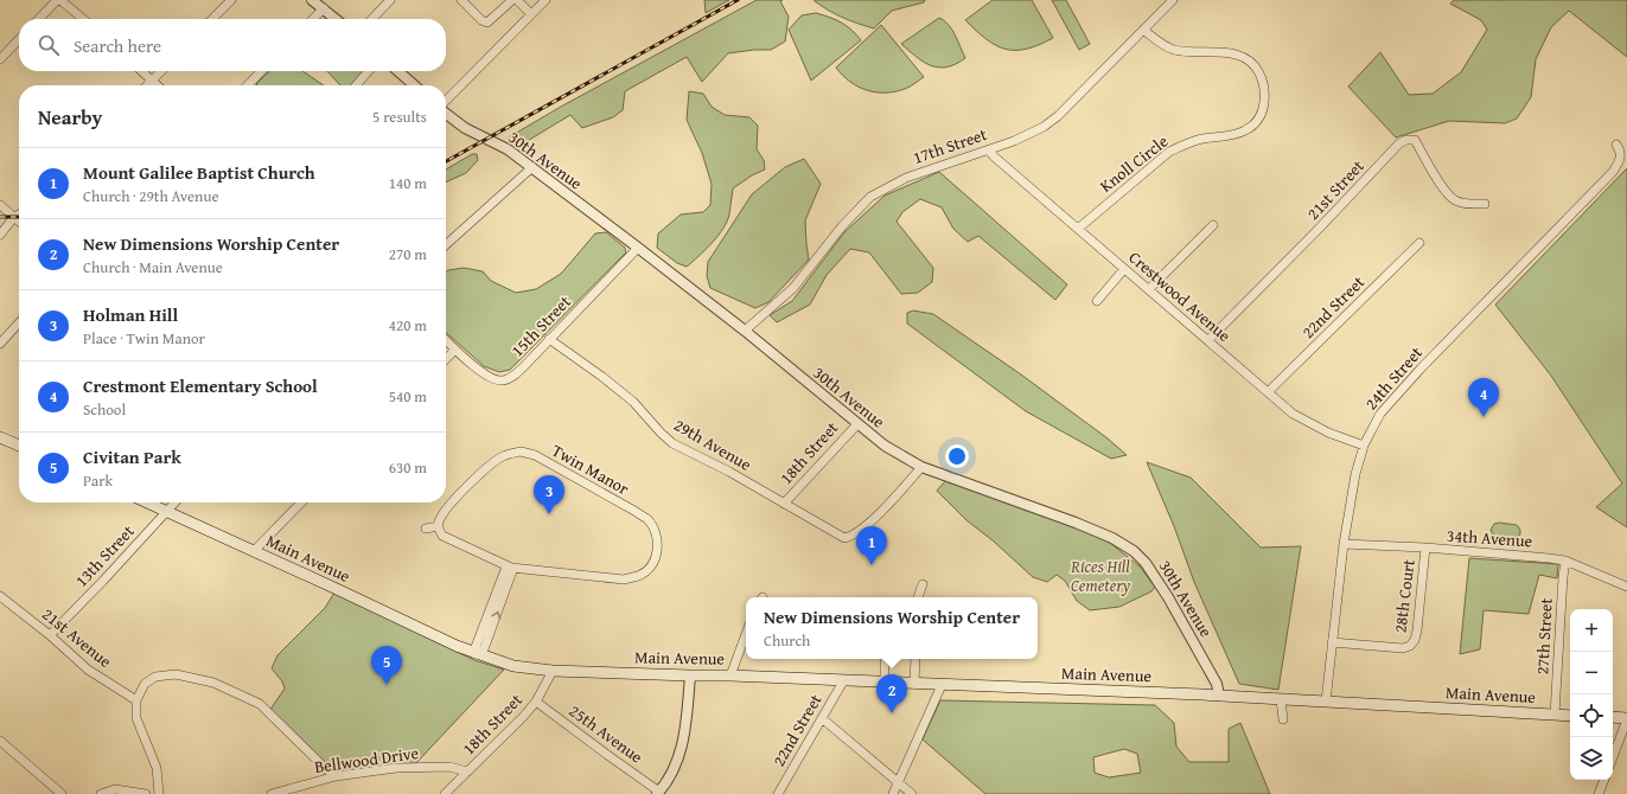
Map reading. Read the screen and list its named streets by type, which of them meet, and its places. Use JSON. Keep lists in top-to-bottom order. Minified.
{"streets":{"main road":["Main Avenue"],"street":["17th Street","30th Avenue","Knoll Circle","21st Street","Crestwood Avenue","22nd Street","15th Street","24th Street","29th Avenue","18th Street","Twin Manor","34th Avenue","13th Street","28th Court","27th Street","21st Avenue","25th Avenue","Bellwood Drive"]},"crossings":[["17th Street","30th Avenue"],["17th Street","Knoll Circle"],["17th Street","Crestwood Avenue"],["30th Avenue","15th Street"],["30th Avenue","29th Avenue"],["30th Avenue","18th Street"],["30th Avenue","Main Avenue"],["Knoll Circle","Crestwood Avenue"],["21st Street","Crestwood Avenue"],["Crestwood Avenue","22nd Street"],["Crestwood Avenue","24th Street"],["22nd Street","Main Avenue"],["15th Street","29th Avenue"],["24th Street","34th Avenue"],["24th Street","Main Avenue"],["24th Street","28th Court"],["29th Avenue","18th Street"],["18th Street","Main Avenue"],["18th Street","25th Avenue"],["18th Street","Bellwood Drive"],["34th Avenue","28th Court"],["34th Avenue","27th Street"],["13th Street","Main Avenue"],["13th Street","21st Avenue"],["Main Avenue","27th Street"]],"parks":["Rices Hill Cemetery"],"page":{"search":"Search here","heading":["Nearby","5 results"],"list":[{"mark":"1","name":"Mount Galilee Baptist Church","note":"Church · 29th Avenue","value":"140 m"},{"mark":"2","name":"New Dimensions Worship Center","note":"Church · Main Avenue","value":"270 m"},{"mark":"3","name":"Holman Hill","note":"Place · Twin Manor","value":"420 m"},{"mark":"4","name":"Crestmont Elementary School","note":"School","value":"540 m"},{"mark":"5","name":"Civitan Park","note":"Park","value":"630 m"}],"pins":["4","3","1","5","2"],"popup":["New Dimensions Worship Center","Church"],"map_buttons":["+","−"]}}
